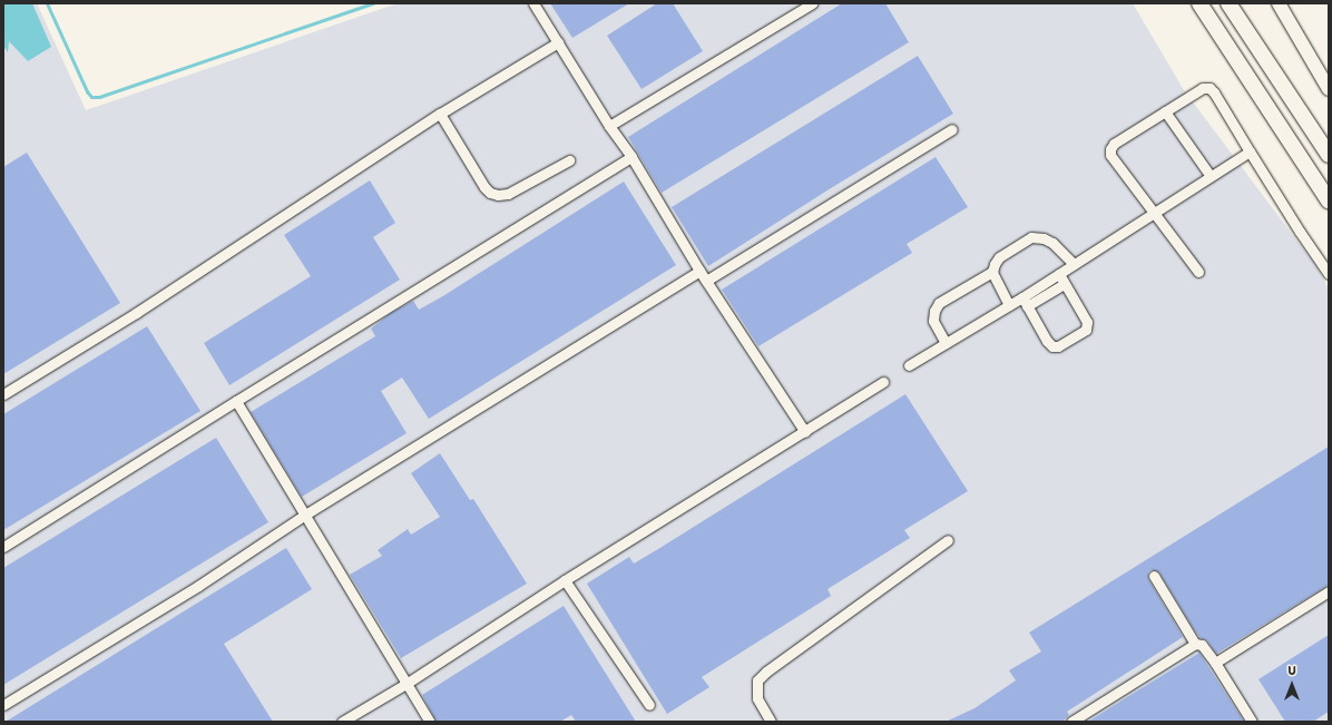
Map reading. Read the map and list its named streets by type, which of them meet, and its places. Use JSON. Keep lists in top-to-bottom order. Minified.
{"north":"top"}
